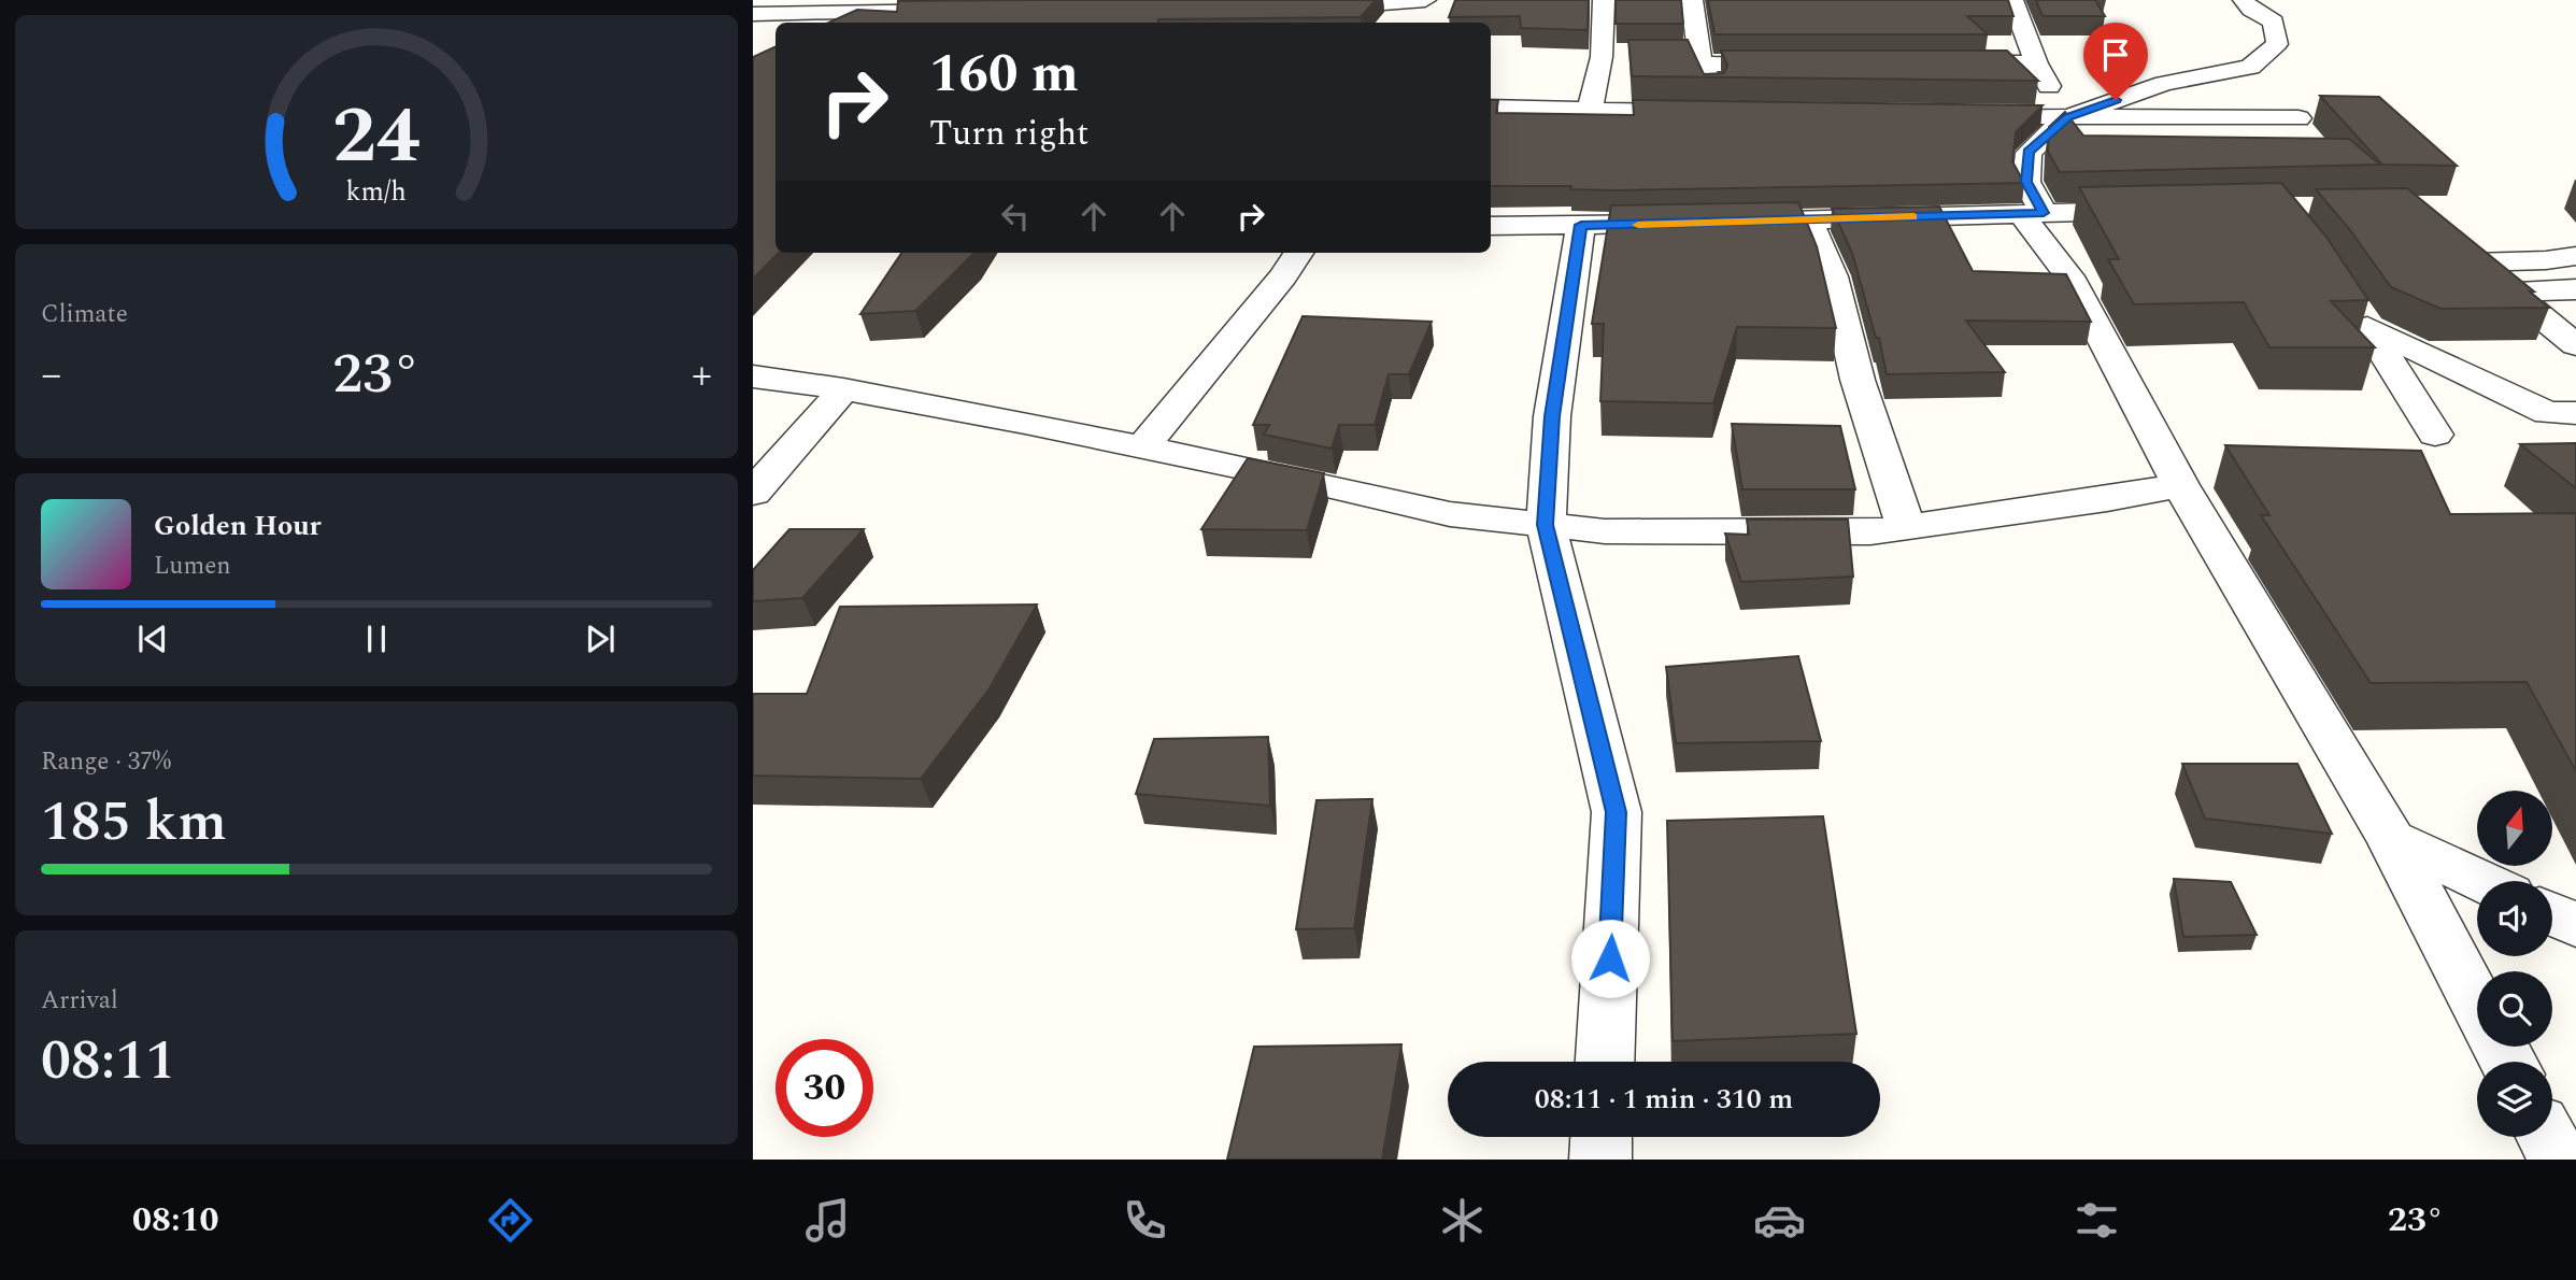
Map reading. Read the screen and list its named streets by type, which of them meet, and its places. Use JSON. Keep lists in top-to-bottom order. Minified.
{"north":"top","page":{"turn":["160 m","Turn right"],"tile":["Climate",["Range · 37%","185 km"],["Arrival","08:11"]],"heat":["−","23°","+"],"song":["Golden Hour","Lumen"],"limit":"30","trip":"08:11 · 1 min · 310 m","tabs":["08:10","23°"],"gauge":["24","km/h"]}}
